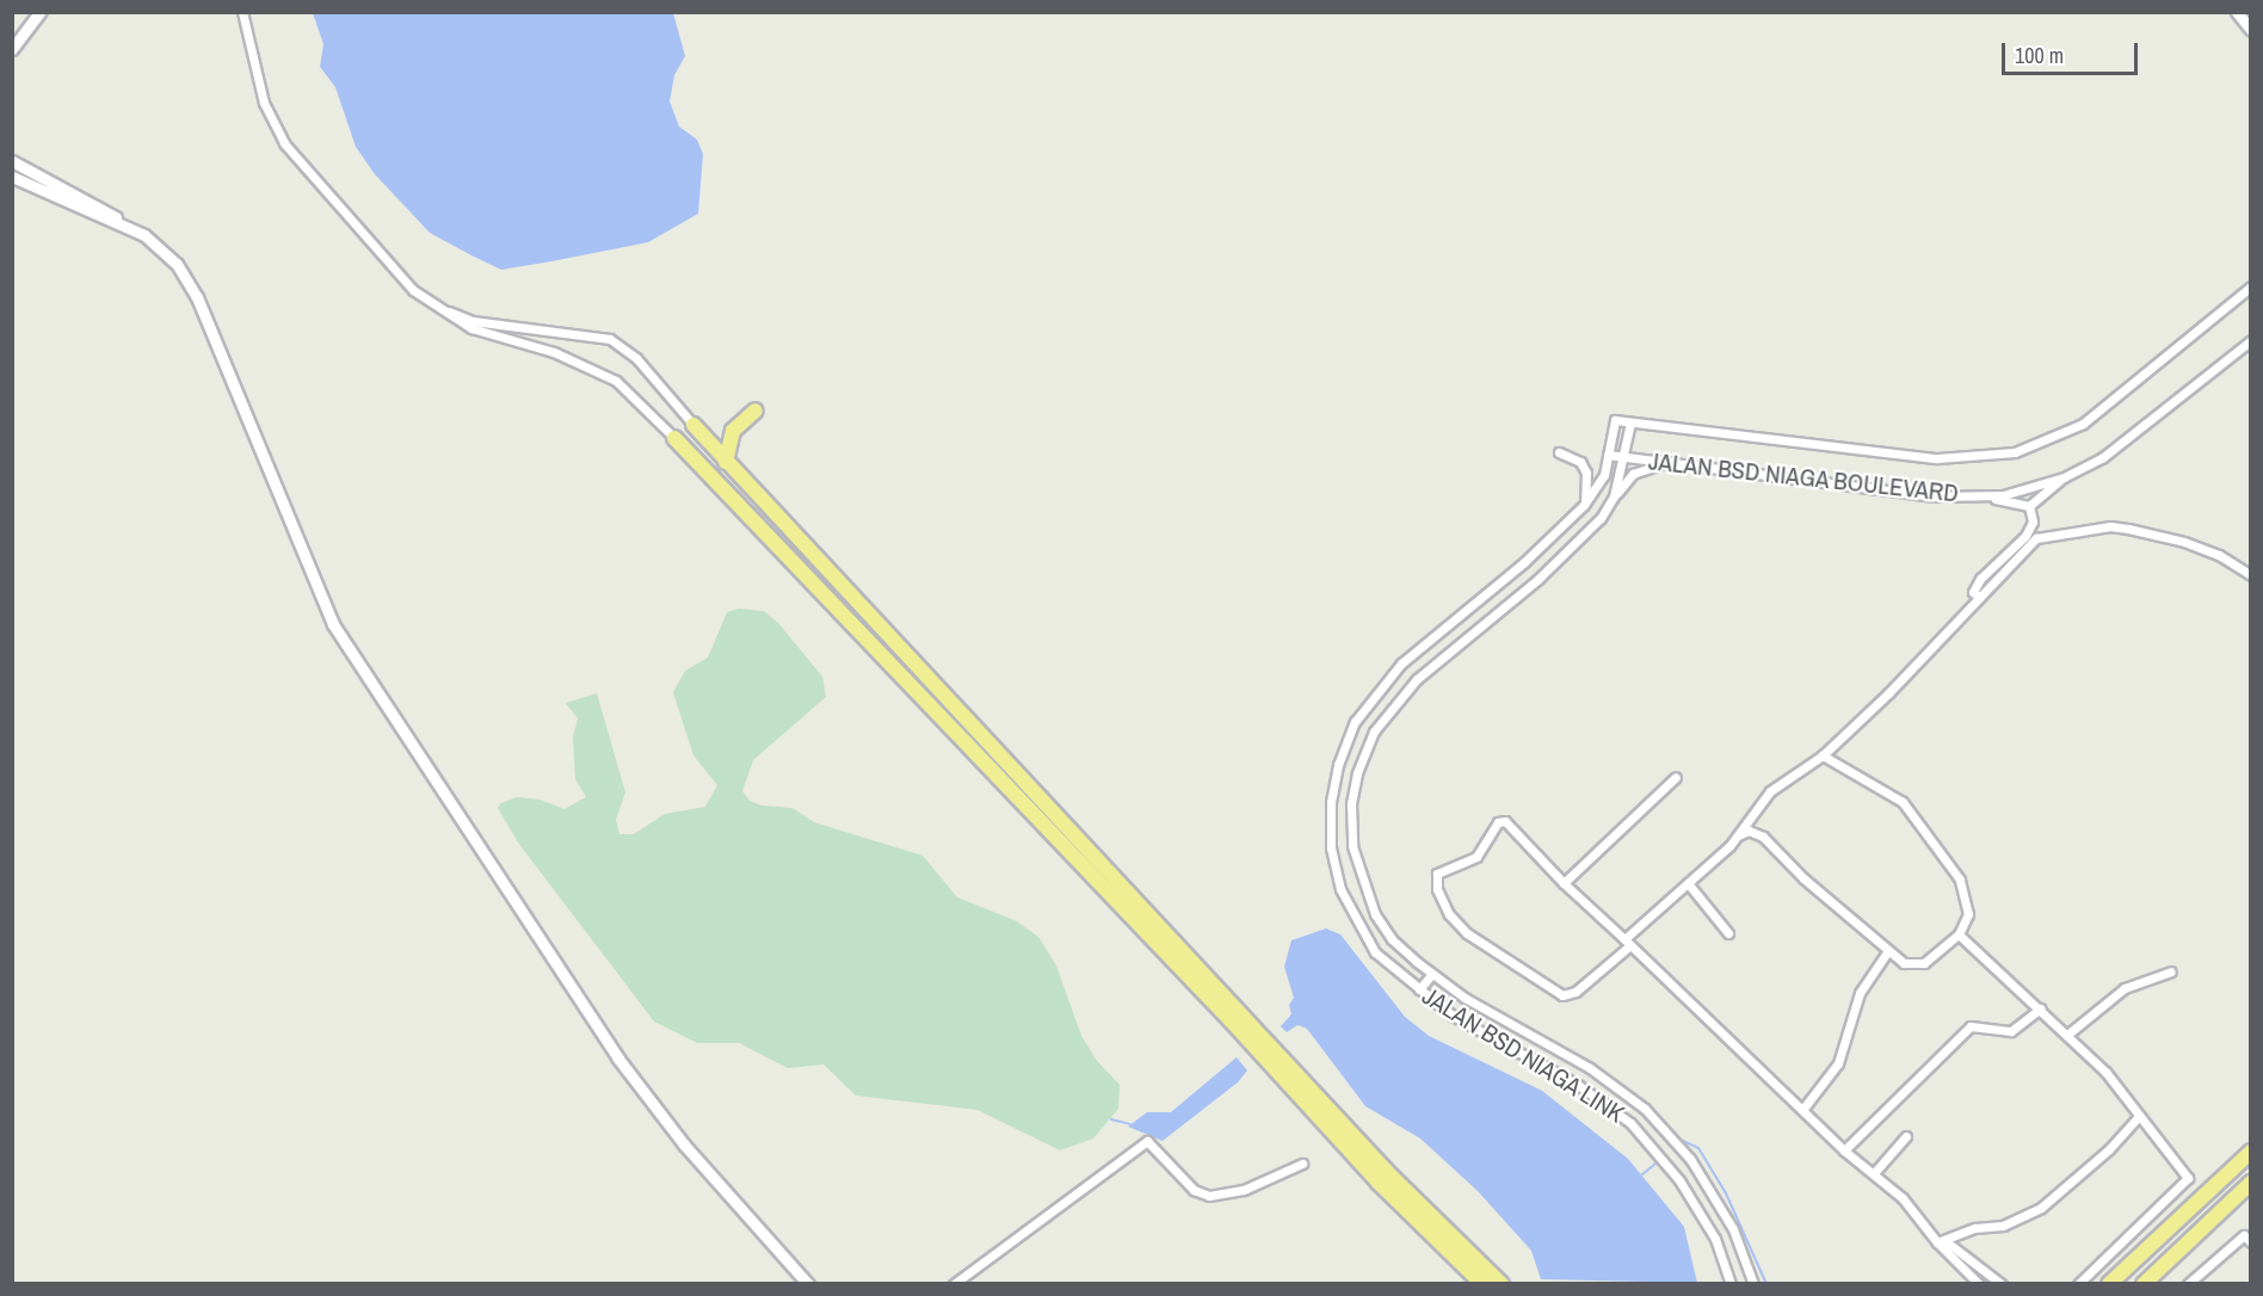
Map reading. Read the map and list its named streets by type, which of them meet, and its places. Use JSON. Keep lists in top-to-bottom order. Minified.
{"streets":{"street":["JALAN BSD NIAGA BOULEVARD","JALAN BSD NIAGA LINK"]},"crossings":[["JALAN BSD NIAGA BOULEVARD","JALAN BSD NIAGA LINK"]],"scale_bar":"100 m"}
